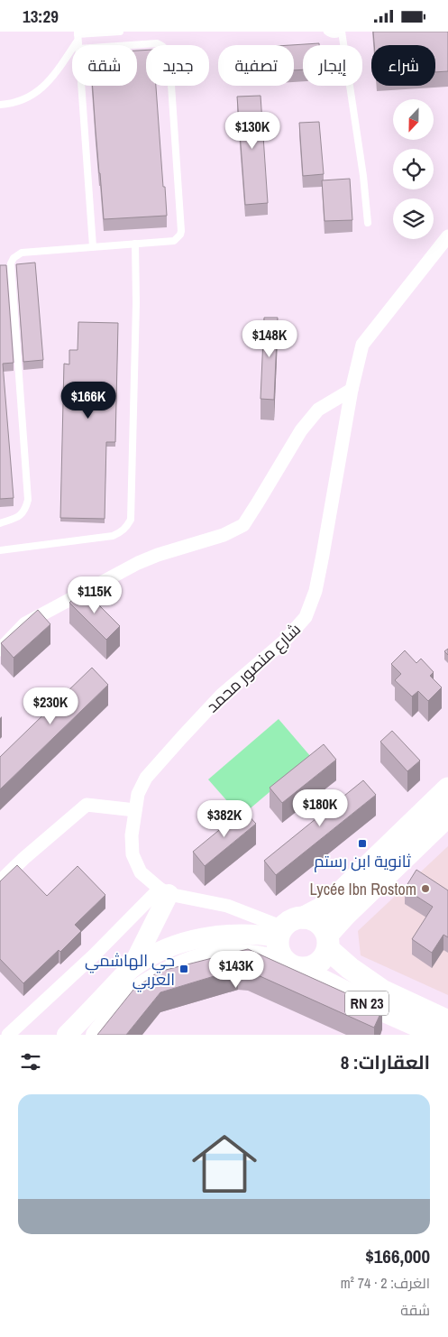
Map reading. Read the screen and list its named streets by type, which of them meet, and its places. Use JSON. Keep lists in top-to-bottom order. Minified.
{"streets":{"main road":["RN 23"],"street":["شارع منصور محمد"]},"crossings":[["شارع منصور محمد","RN 23"]],"places":{"transit":["ثانوية ابن رستم","حي الهاشمي العربي"],"other":["Lycée Ibn Rostom"]},"north":"bottom","page":{"status":"13:29","chip":["شراء","إيجار","تصفية","جديد","شقة"],"price":["$130K","$148K","$166K","$115K","$230K","$180K","$382K","$143K"],"heading":"العقارات: 8","list":[{"name":"$166,000","note":"الغرف: 2 · 74 m² · شقة"}]}}
